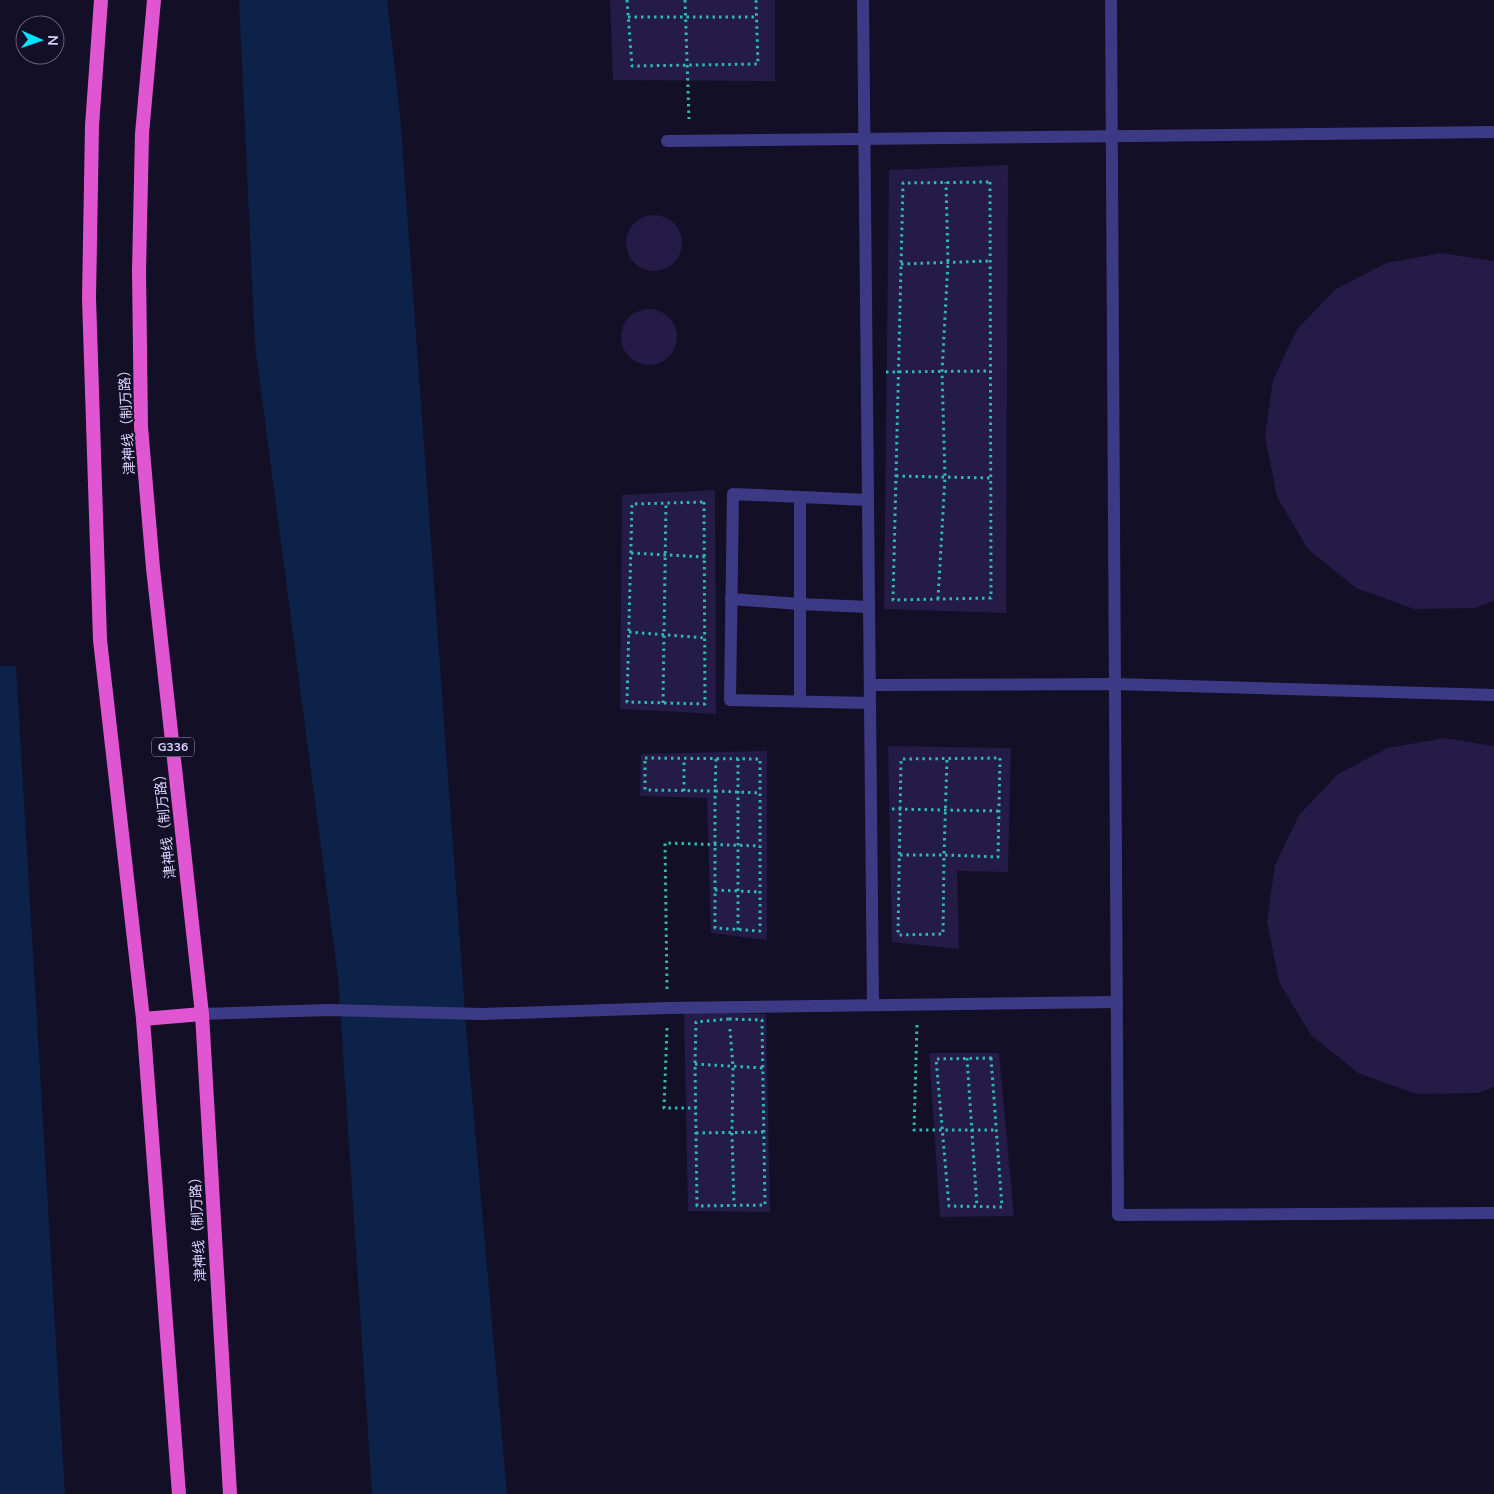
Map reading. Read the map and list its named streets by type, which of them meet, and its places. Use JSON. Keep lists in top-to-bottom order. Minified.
{"streets":{"highway":["津神线（制万路）","G336"]},"north":"right"}
